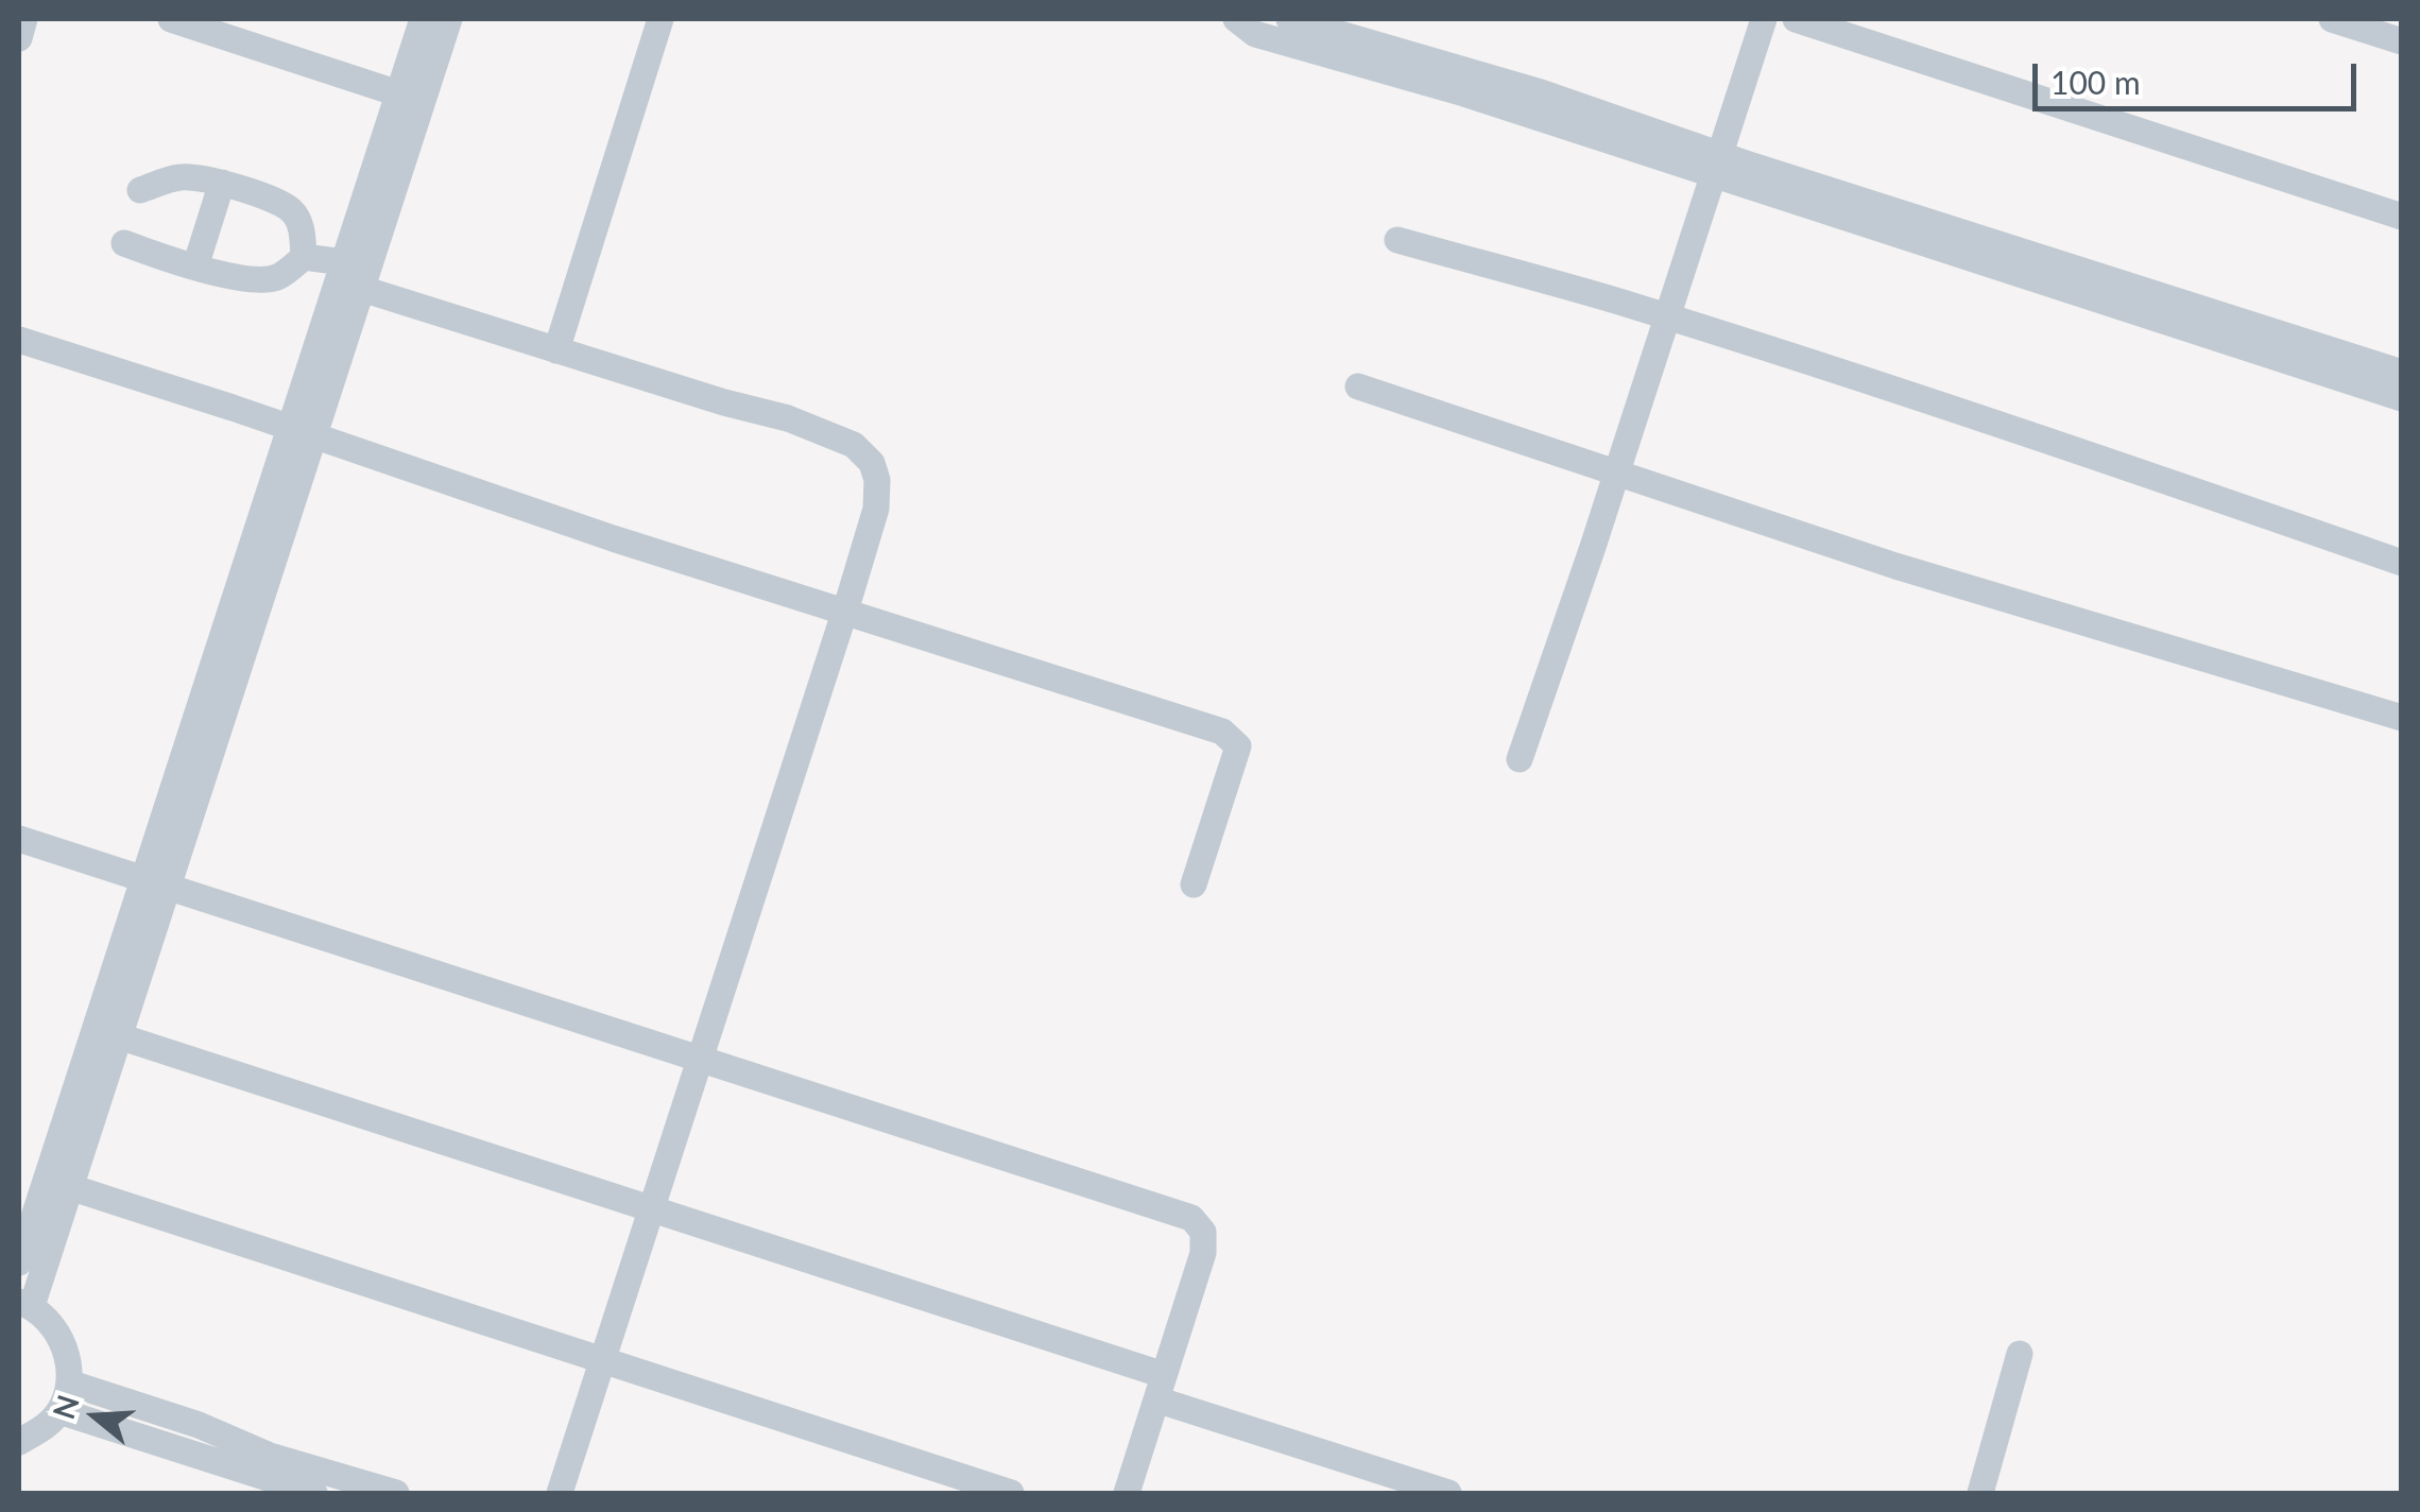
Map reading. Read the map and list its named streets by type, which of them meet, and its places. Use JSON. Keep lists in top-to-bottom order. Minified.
{"scale_bar":"100 m","north":"left"}
